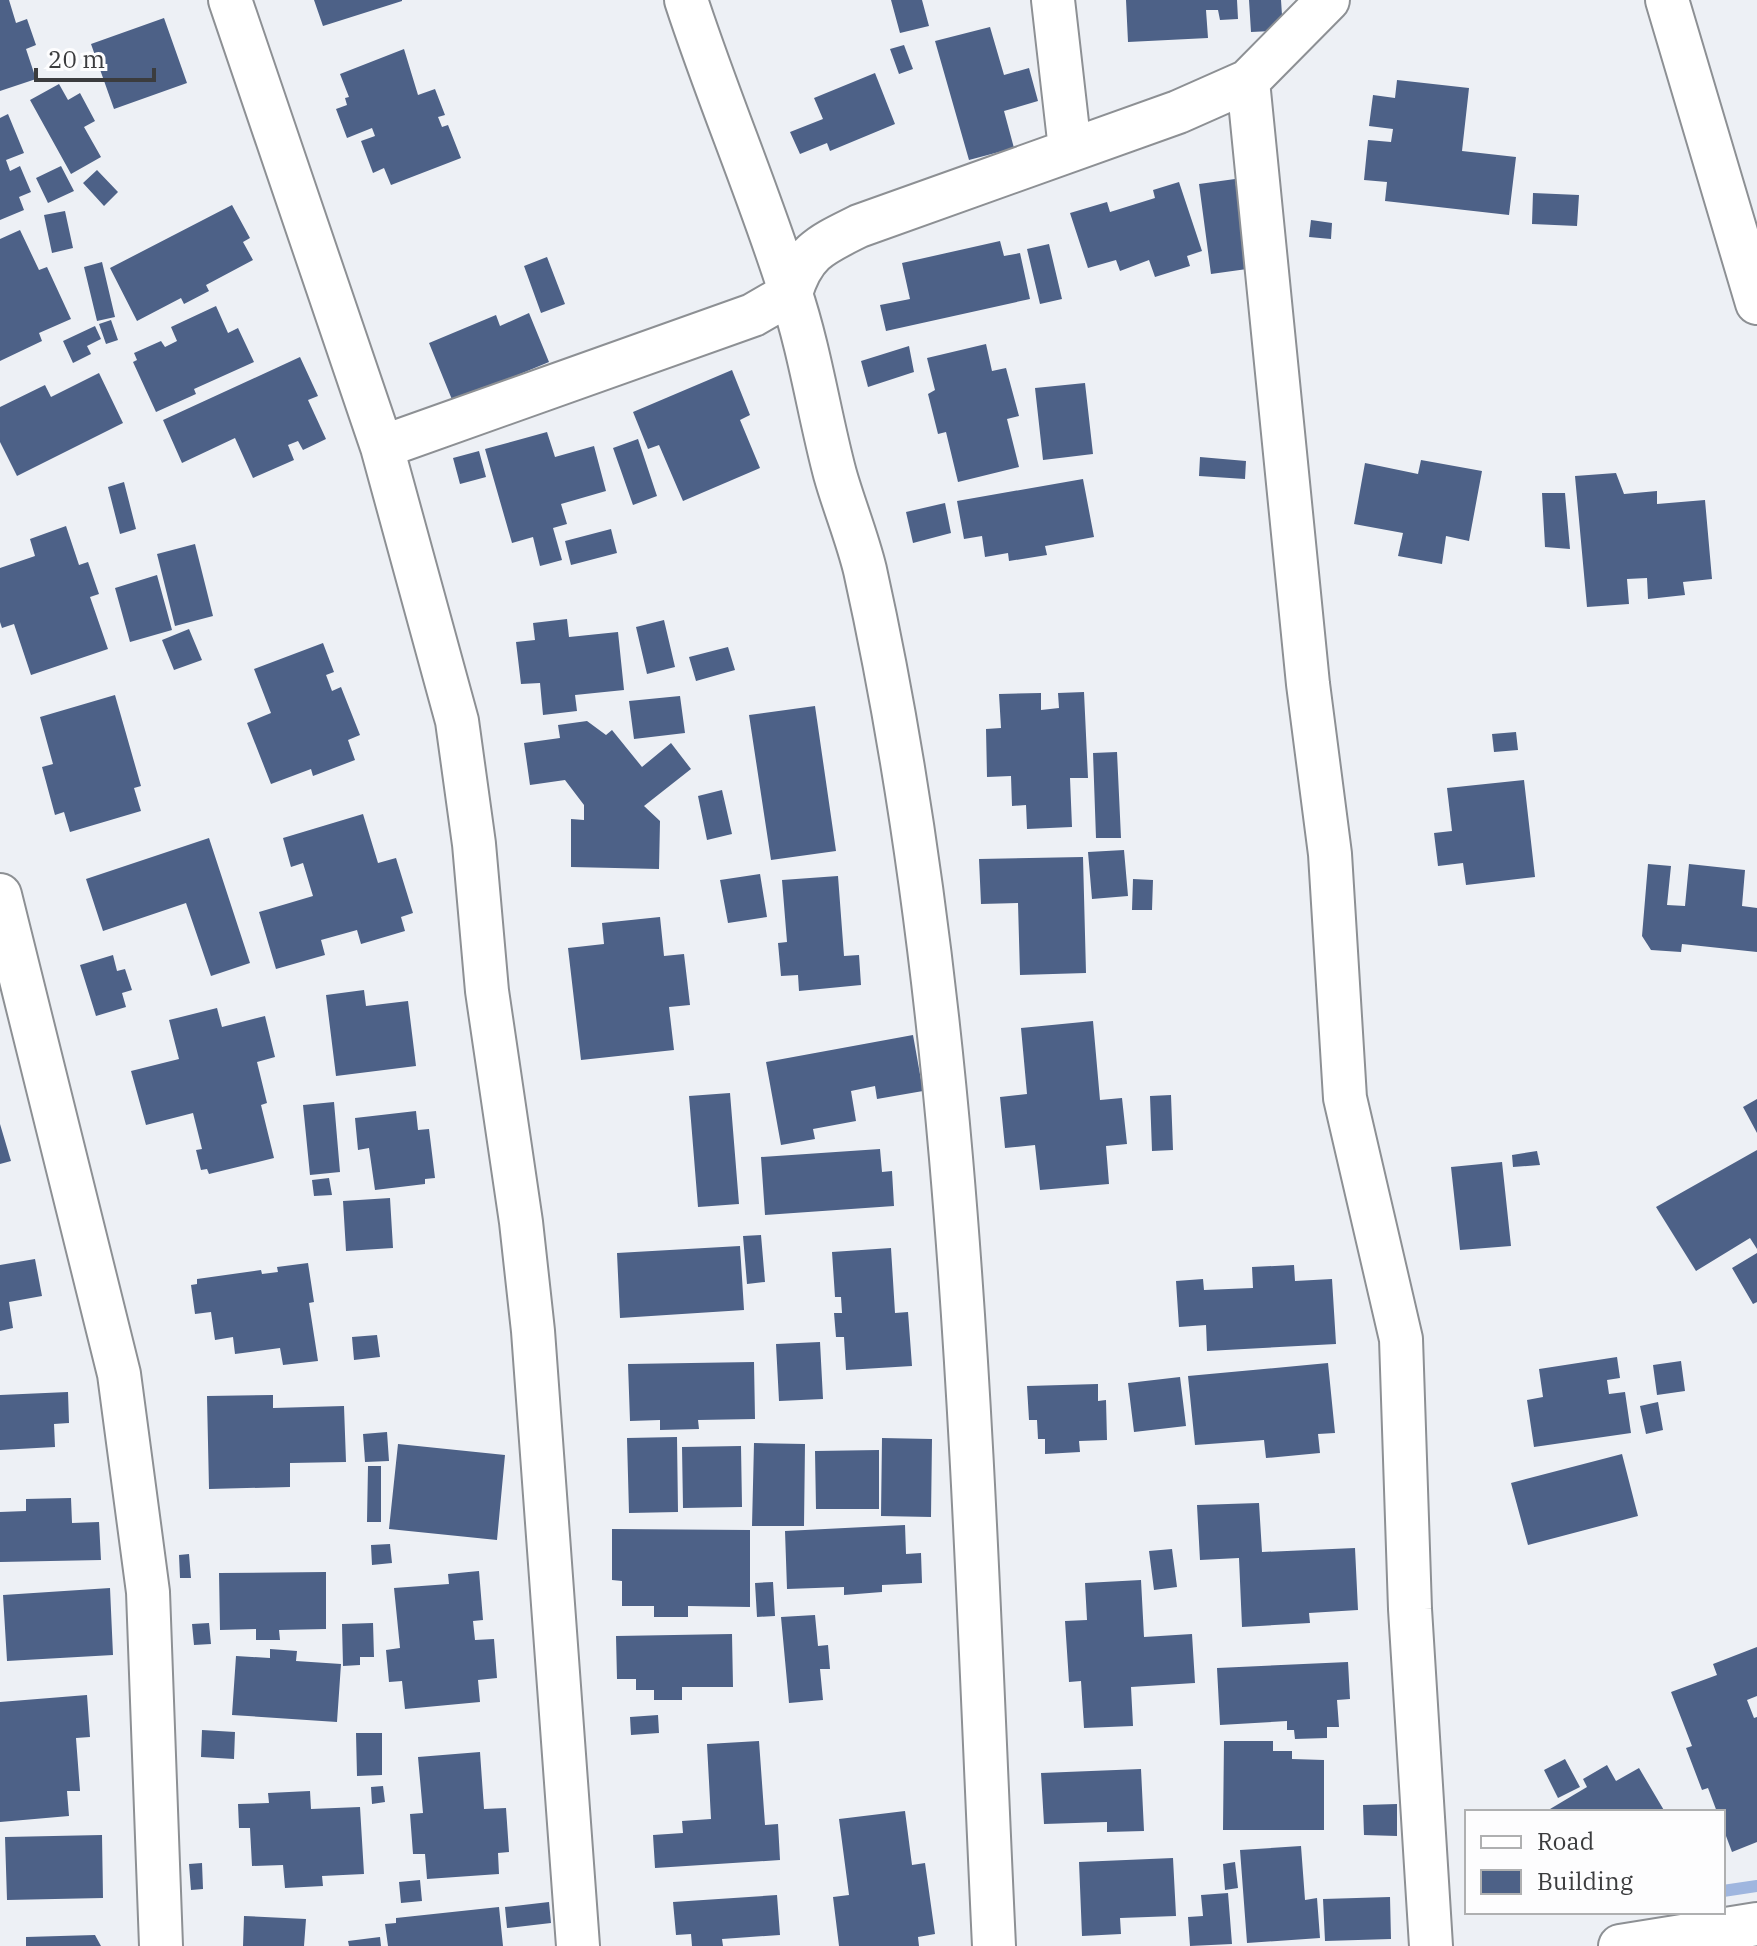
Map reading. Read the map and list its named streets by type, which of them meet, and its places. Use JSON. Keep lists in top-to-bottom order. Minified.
{"legend":["Road","Building"],"scale_bar":"20 m"}
